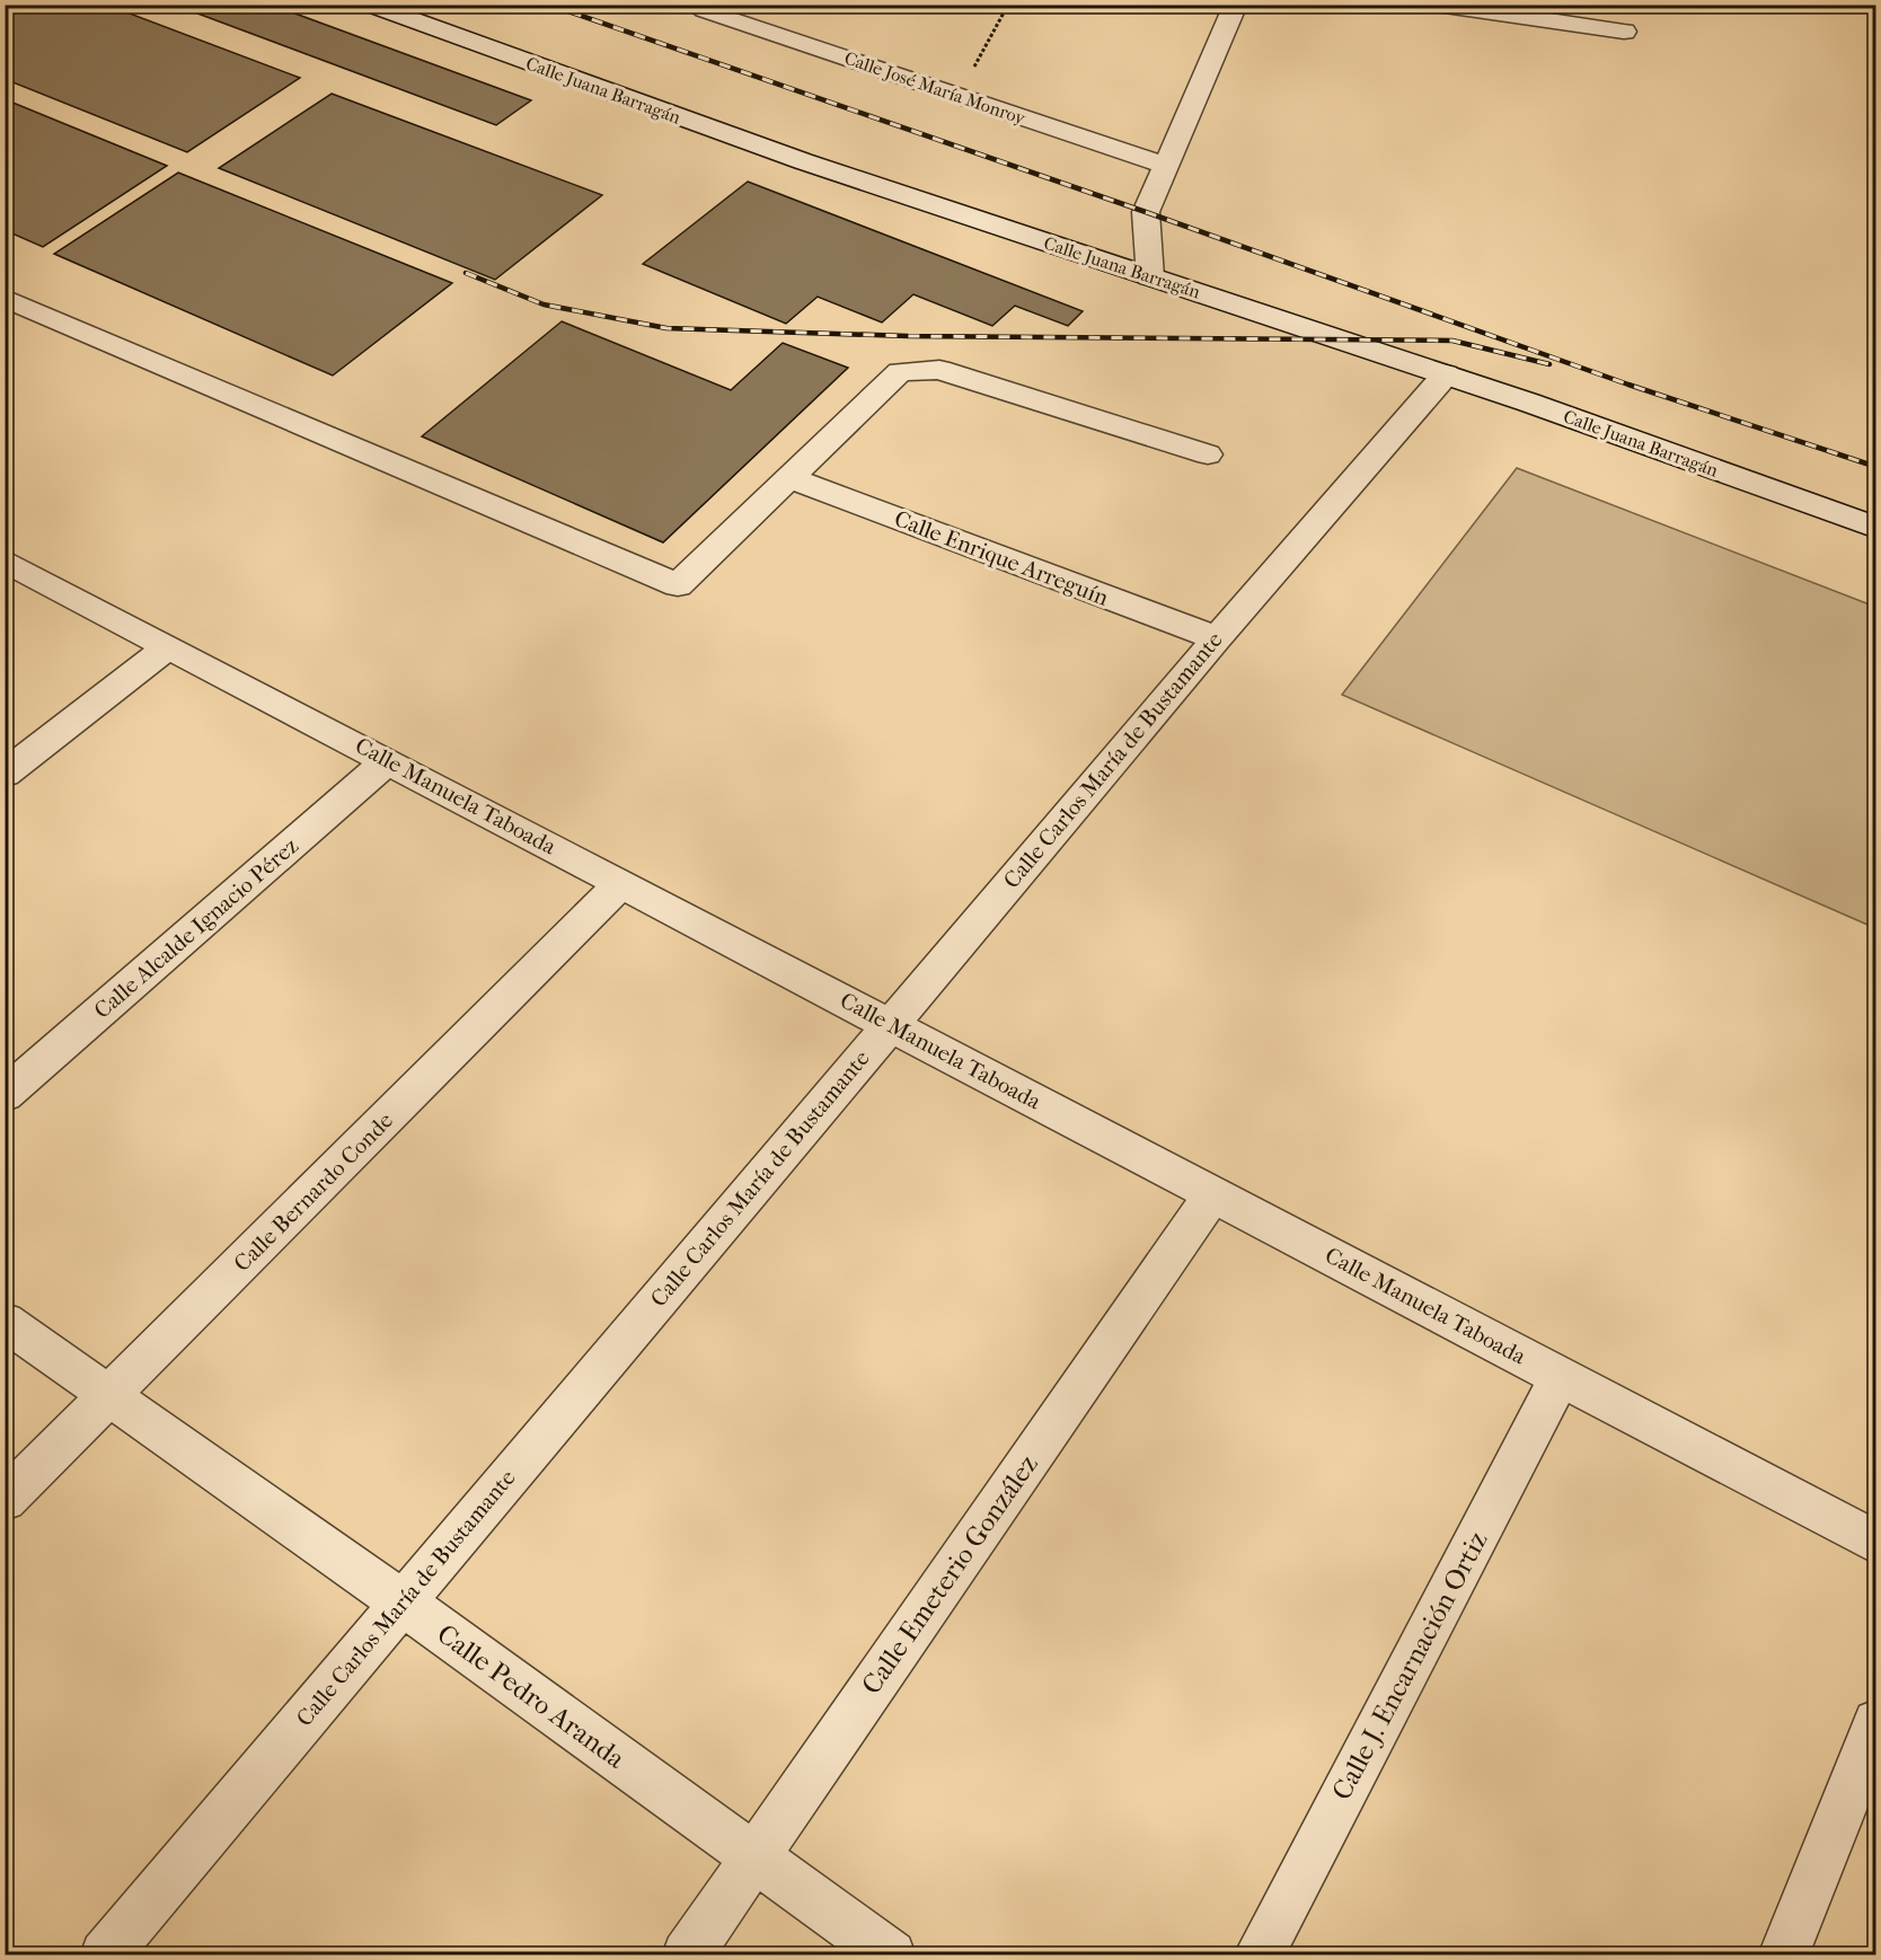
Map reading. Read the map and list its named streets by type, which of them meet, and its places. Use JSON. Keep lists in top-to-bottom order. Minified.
{"streets":{"street":["Calle José María Monroy","Calle Juana Barragán","Calle Enrique Arreguín","Calle Carlos María de Bustamante","Calle Manuela Taboada","Calle Alcalde Ignacio Pérez","Calle Bernardo Conde","Calle Emeterio González","Calle J. Encarnación Ortiz","Calle Pedro Aranda"]},"crossings":[["Calle Juana Barragán","Calle Carlos María de Bustamante"],["Calle Enrique Arreguín","Calle Carlos María de Bustamante"],["Calle Carlos María de Bustamante","Calle Manuela Taboada"],["Calle Carlos María de Bustamante","Calle Pedro Aranda"],["Calle Manuela Taboada","Calle Alcalde Ignacio Pérez"],["Calle Manuela Taboada","Calle Bernardo Conde"],["Calle Manuela Taboada","Calle Emeterio González"],["Calle Manuela Taboada","Calle J. Encarnación Ortiz"],["Calle Bernardo Conde","Calle Pedro Aranda"],["Calle Emeterio González","Calle Pedro Aranda"]]}
